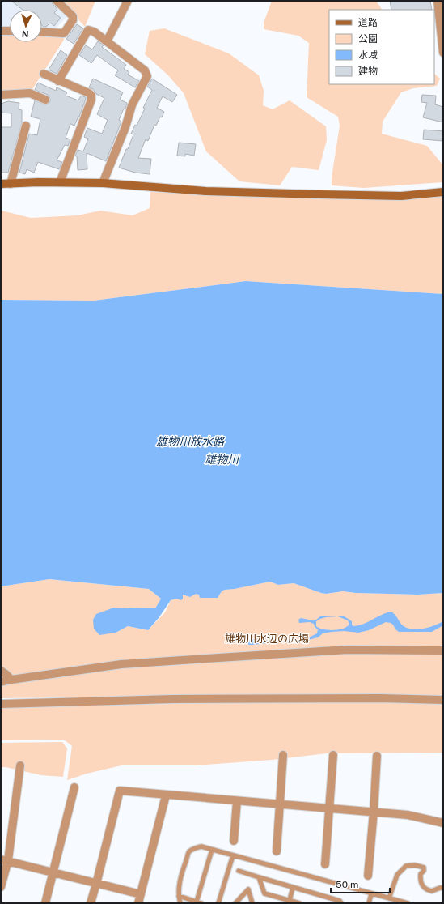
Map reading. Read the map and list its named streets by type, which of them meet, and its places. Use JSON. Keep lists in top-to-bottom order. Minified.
{"water":["雄物川放水路","雄物川"],"parks":["雄物川水辺の広場"],"legend":["道路","公園","水域","建物"],"scale_bar":"50 m","north":"bottom"}
